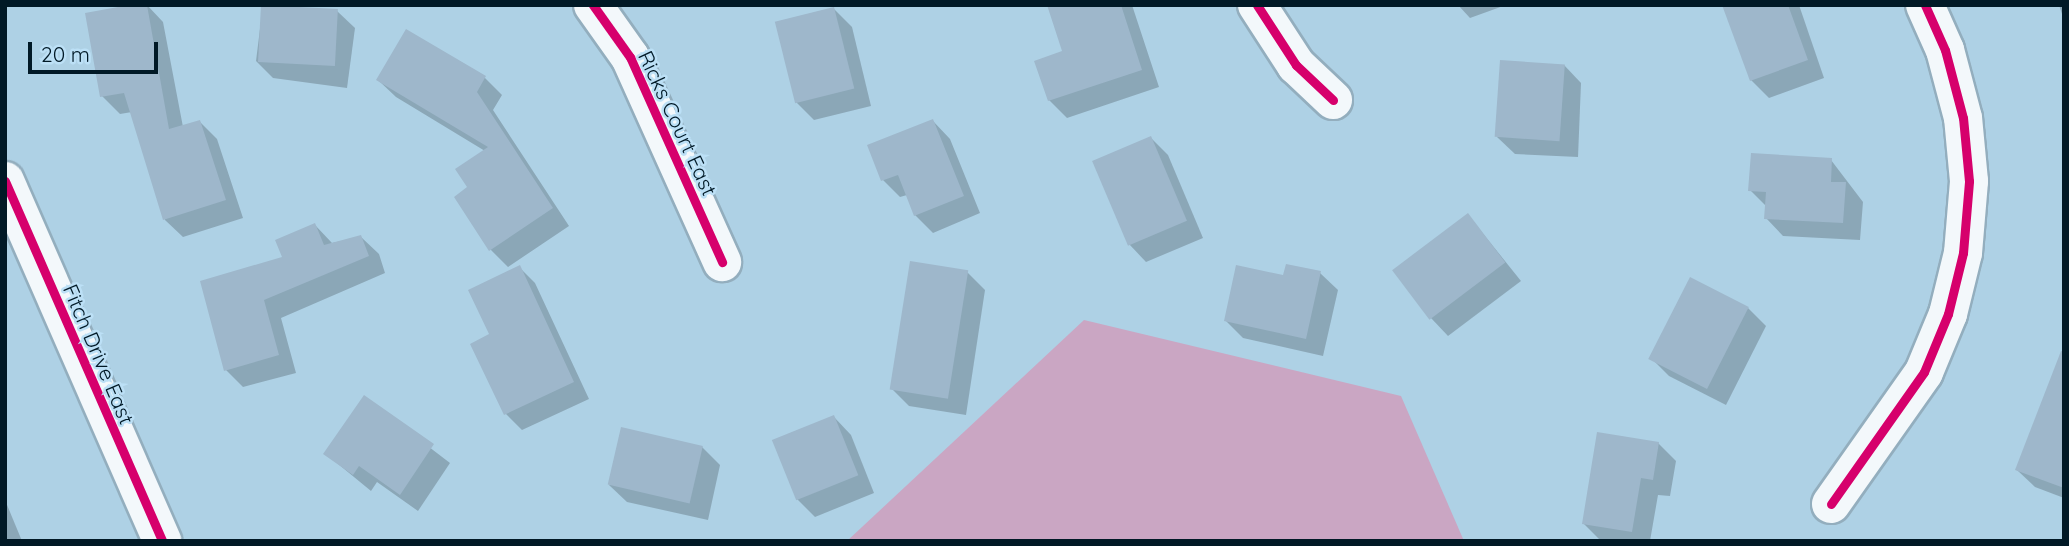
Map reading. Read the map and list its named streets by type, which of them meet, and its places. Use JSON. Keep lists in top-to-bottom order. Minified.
{"streets":{"street":["Ricks Court East","Fitch Drive East"]},"scale_bar":"20 m"}
